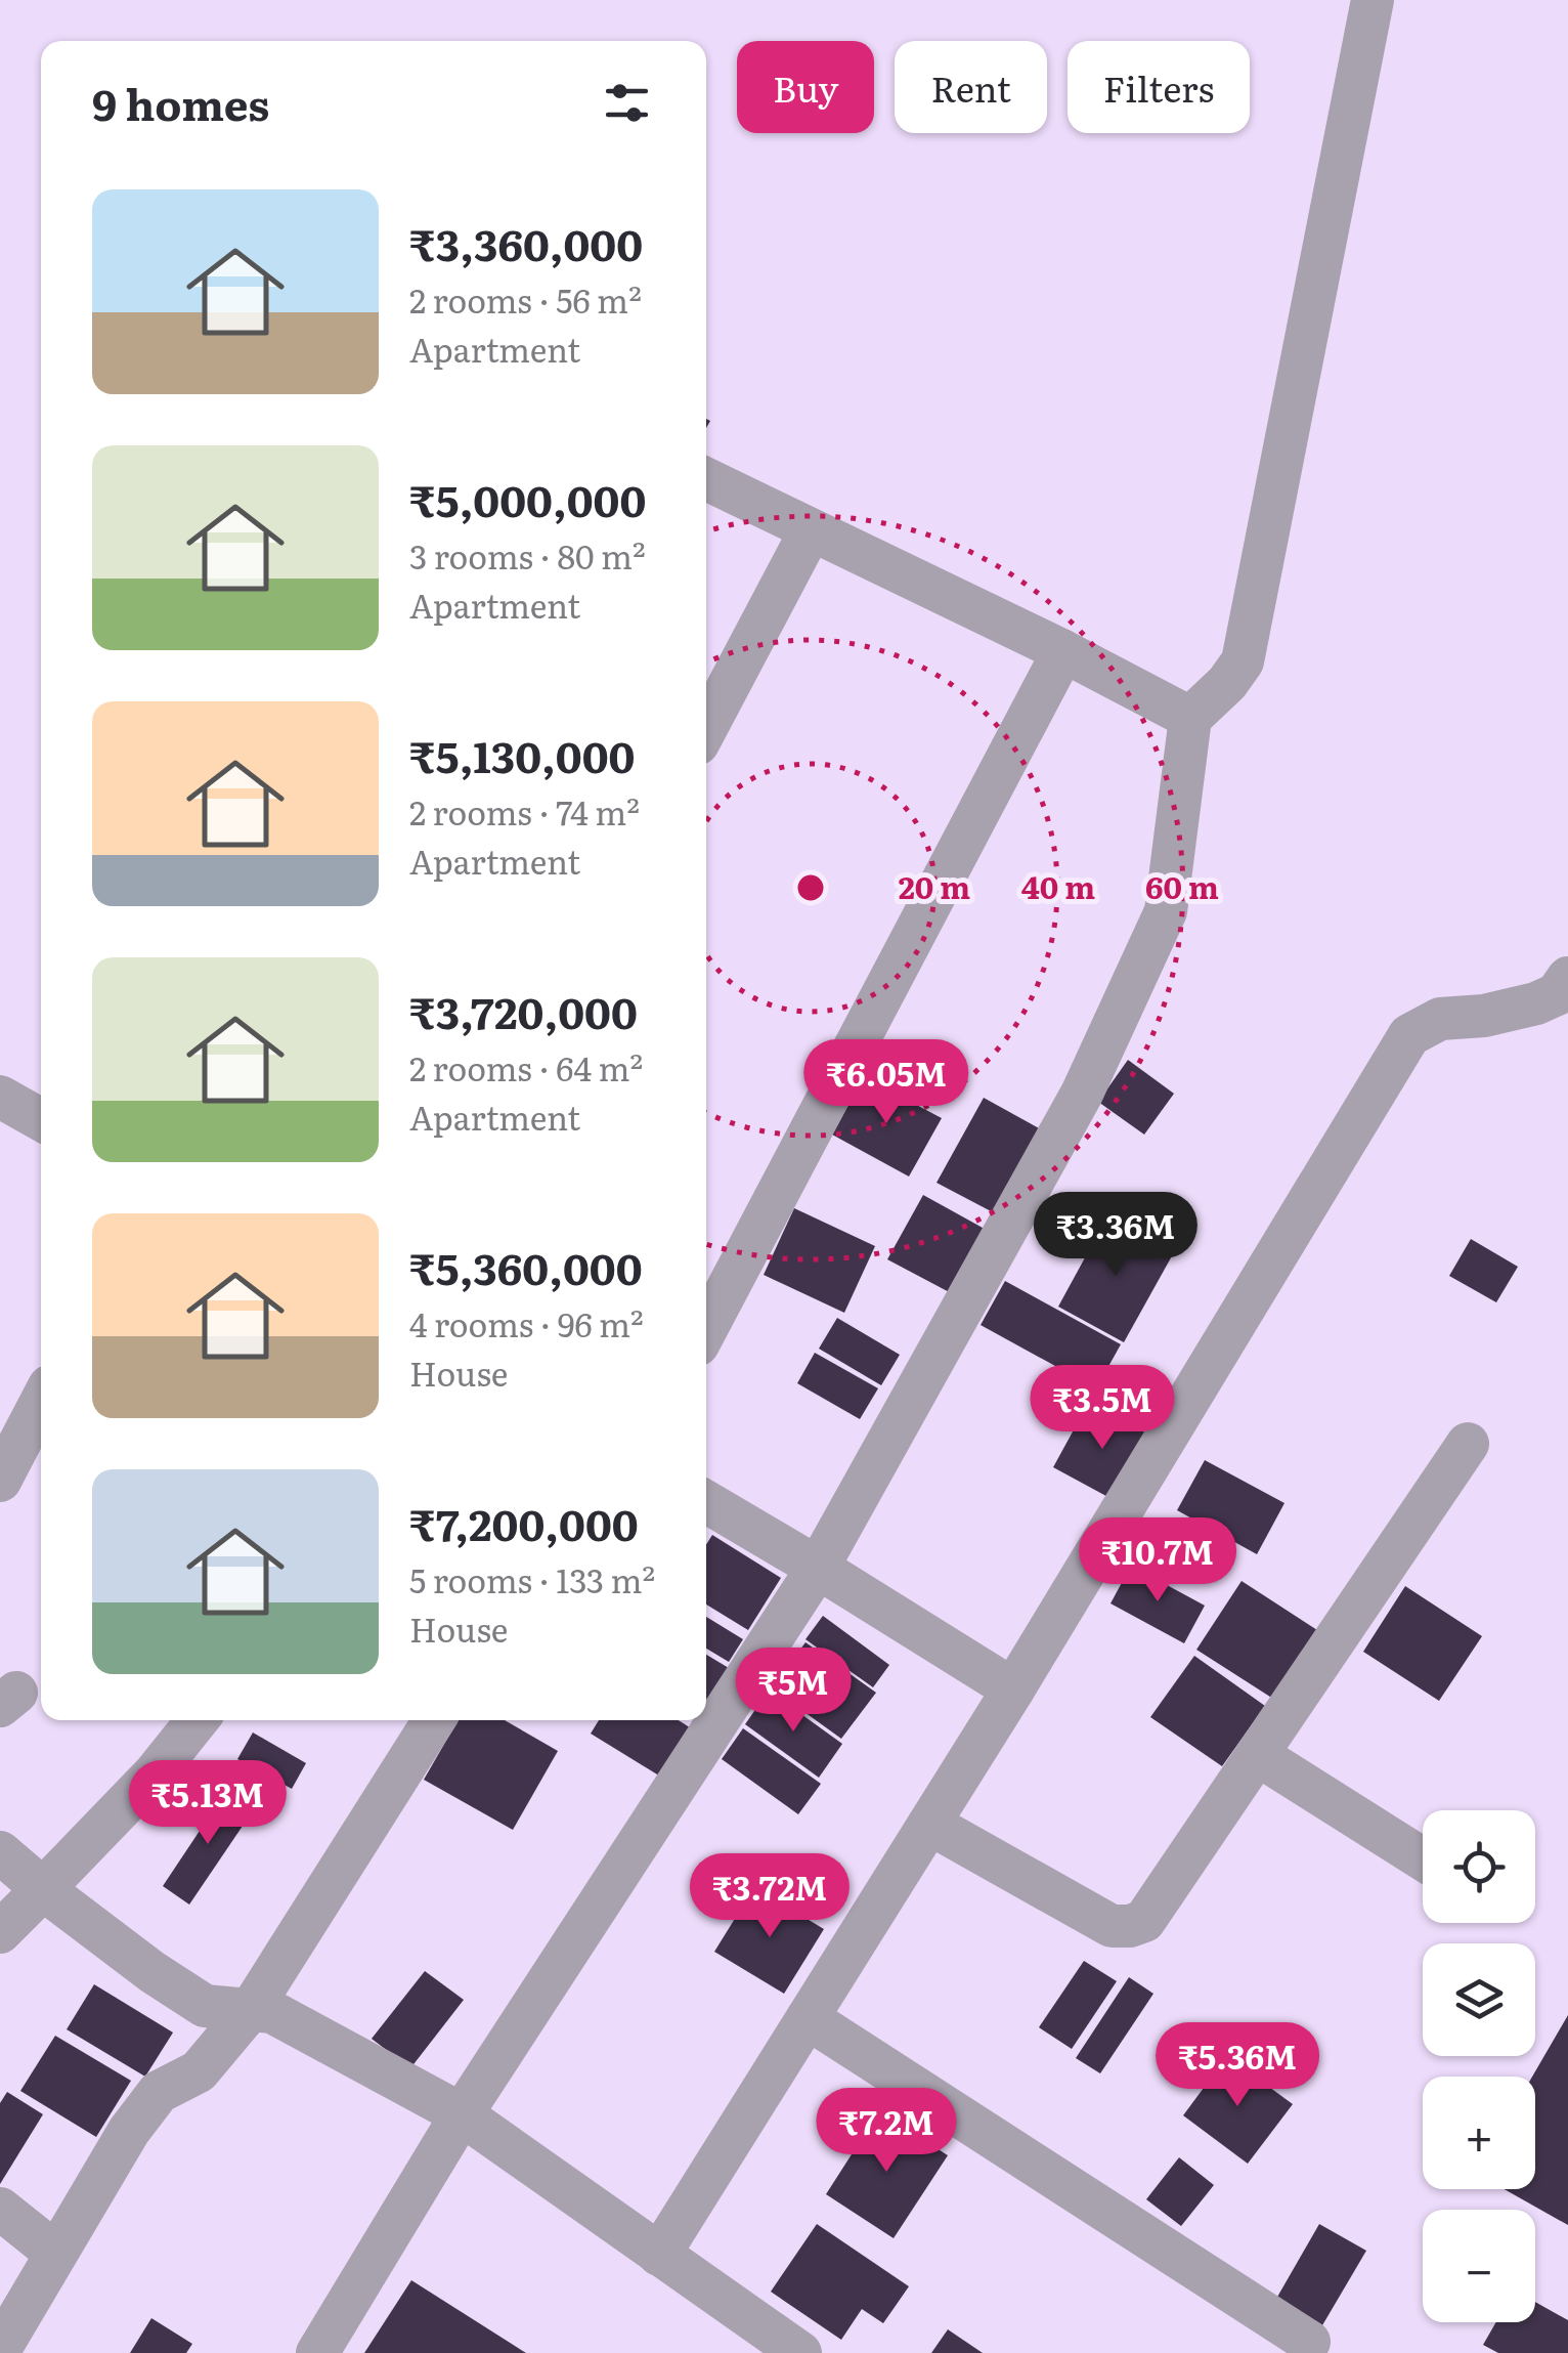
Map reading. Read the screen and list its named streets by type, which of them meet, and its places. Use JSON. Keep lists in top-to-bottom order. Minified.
{"page":{"chip":["Buy","Rent","Filters"],"heading":"9 homes","list":[{"name":"₹3,360,000","note":"2 rooms · 56 m² · Apartment"},{"name":"₹5,000,000","note":"3 rooms · 80 m² · Apartment"},{"name":"₹5,130,000","note":"2 rooms · 74 m² · Apartment"},{"name":"₹3,720,000","note":"2 rooms · 64 m² · Apartment"},{"name":"₹5,360,000","note":"4 rooms · 96 m² · House"},{"name":"₹7,200,000","note":"5 rooms · 133 m² · House"}],"price":["₹6.05M","₹3.36M","₹3.5M","₹10.7M","₹5M","₹5.13M","₹3.72M","₹5.36M","₹7.2M"],"map_buttons":["+","−"]},"rings":["20 m","40 m","60 m"]}
